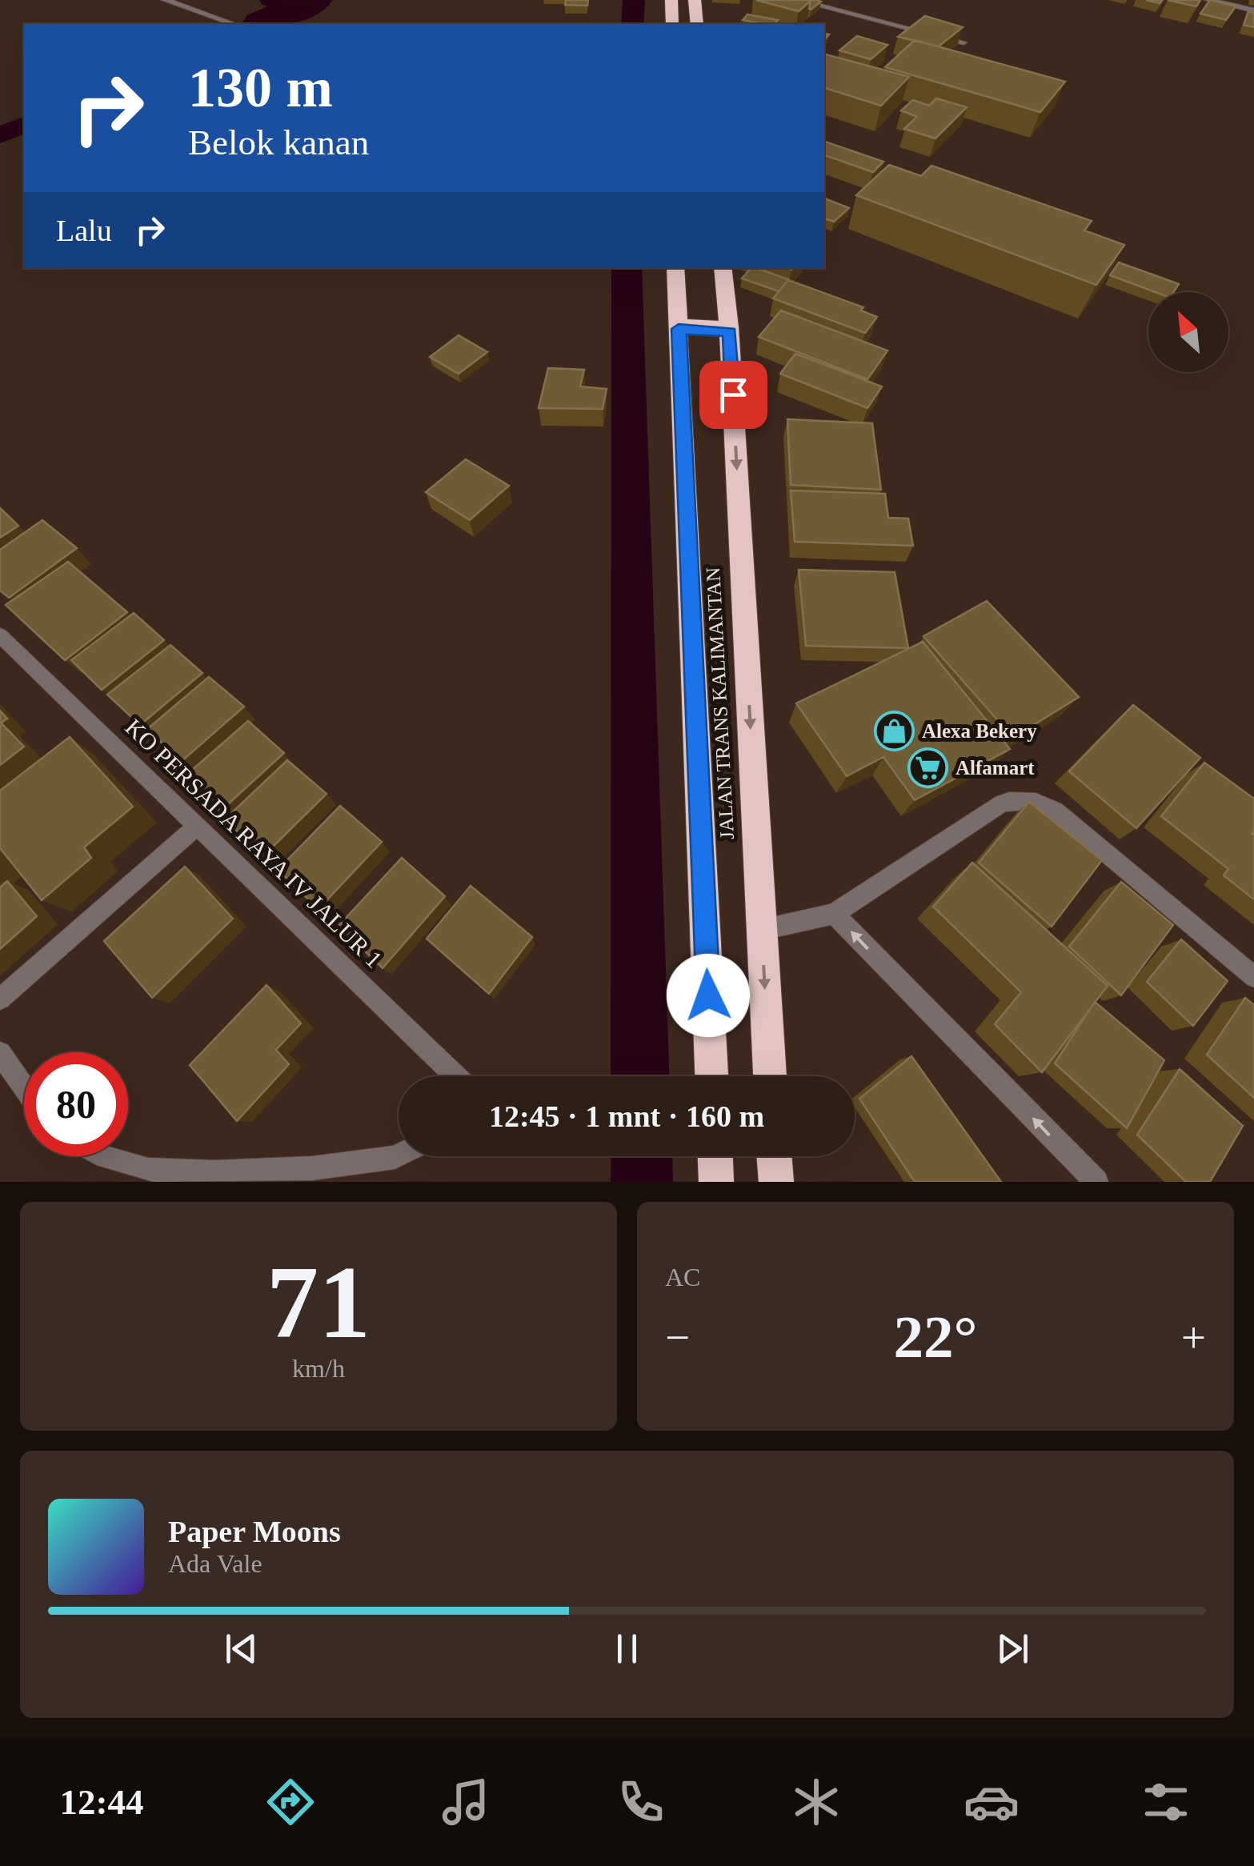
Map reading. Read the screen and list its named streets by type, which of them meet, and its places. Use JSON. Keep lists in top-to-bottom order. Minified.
{"streets":{"highway":["JALAN TRANS KALIMANTAN"],"street":["KO PERSADA RAYA IV JALUR 1"]},"places":{"shop":["Alexa Bekery"],"supermarket":["Alfamart"]},"north":"top left","page":{"turn":["130 m","Belok kanan"],"then":"Lalu","limit":"80","trip":"12:45 · 1 mnt · 160 m","tile":[["71","km/h"],"AC"],"heat":["−","22°","+"],"song":["Paper Moons","Ada Vale"],"tabs":"12:44"}}
